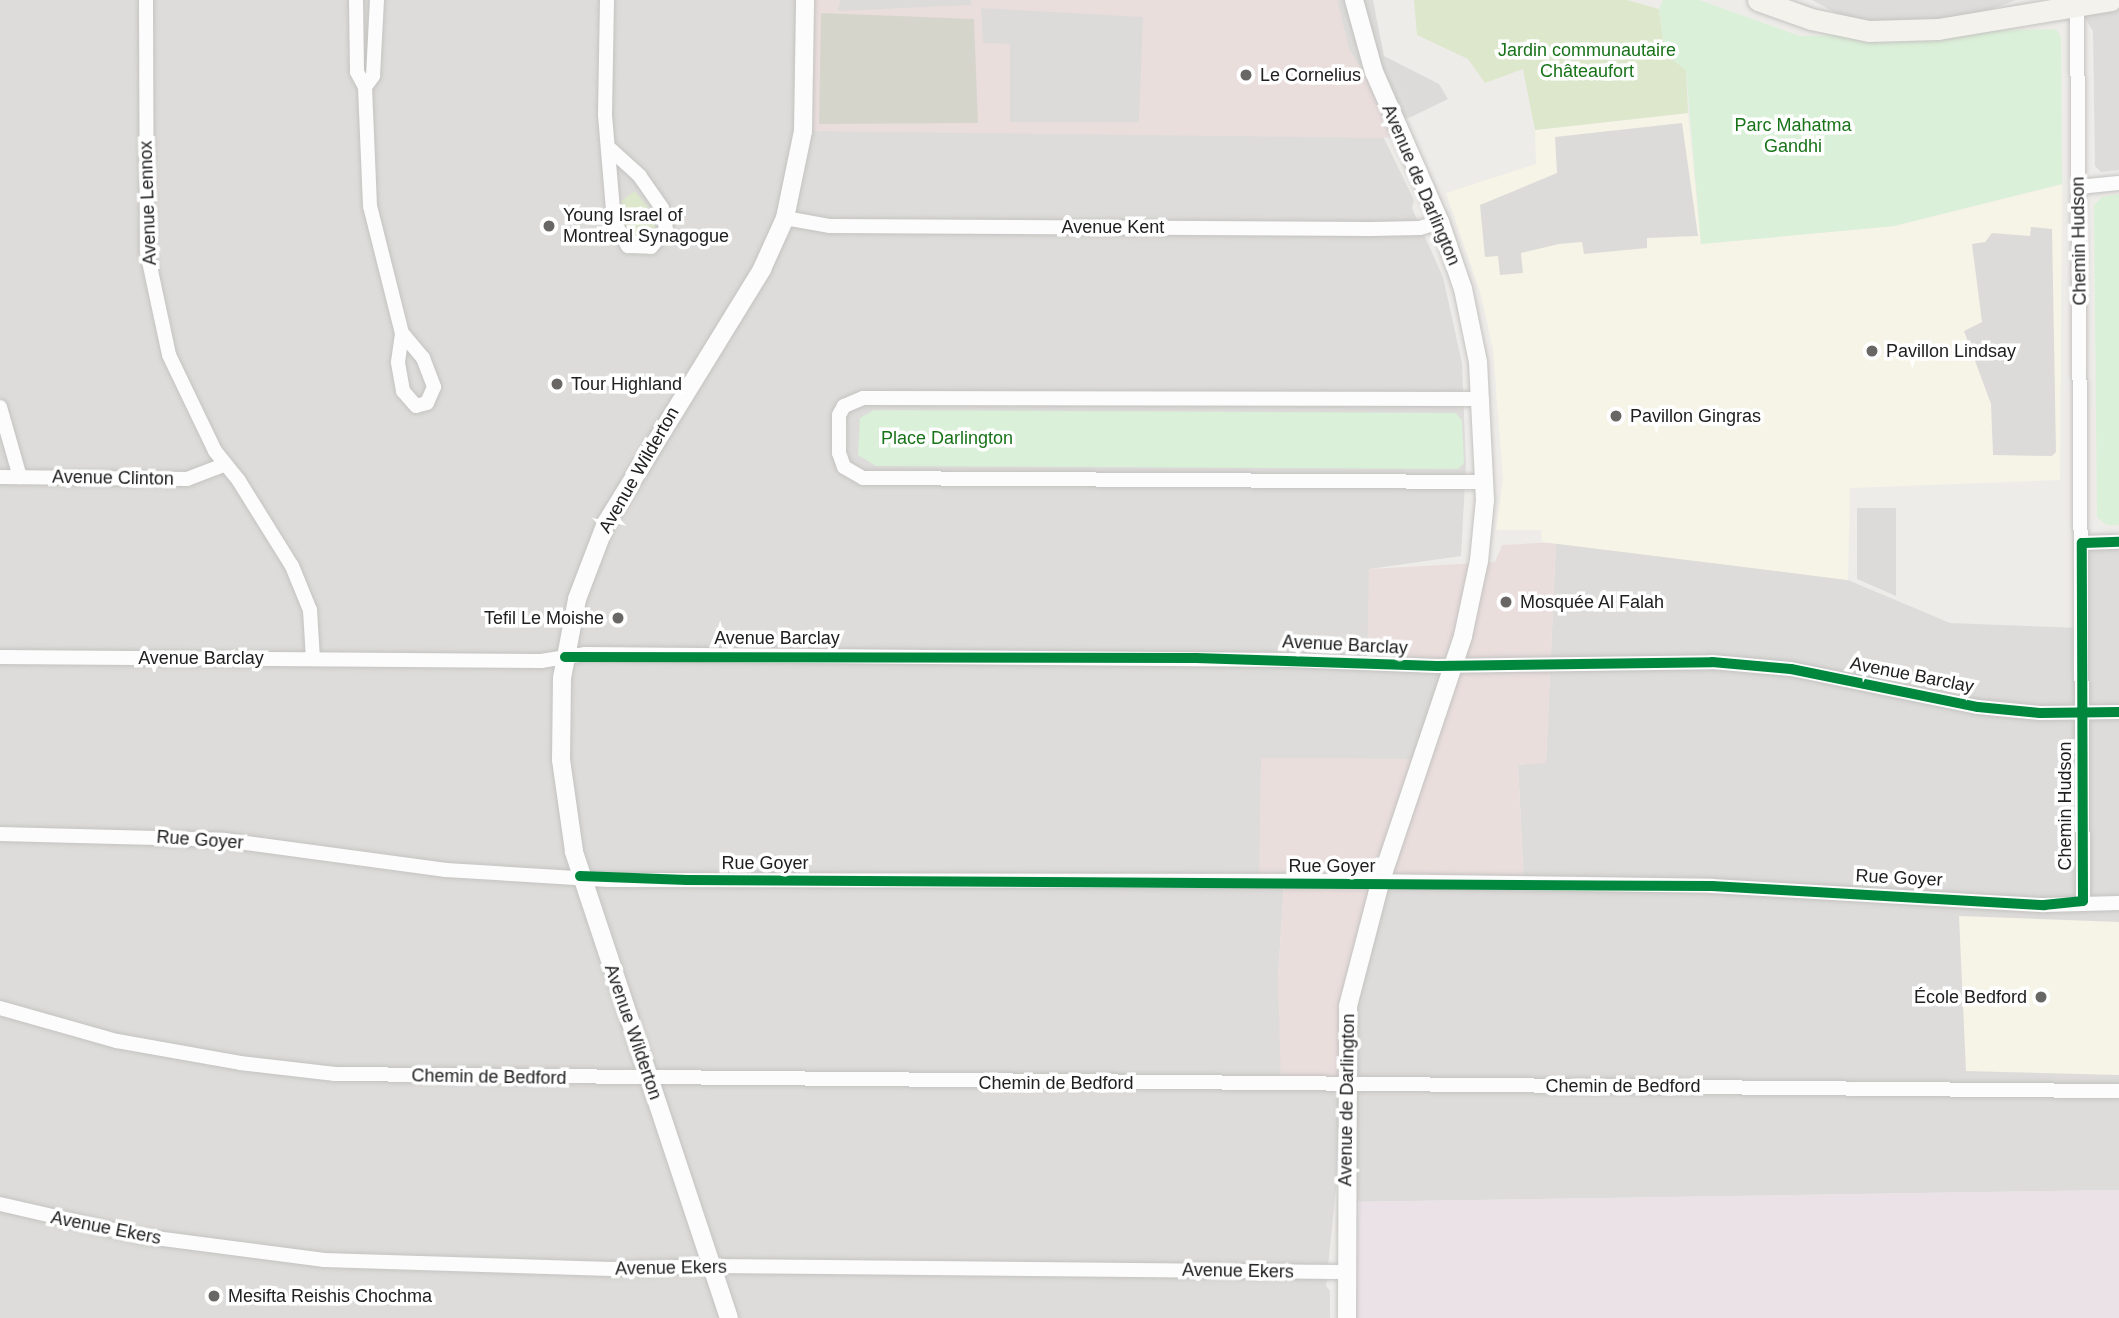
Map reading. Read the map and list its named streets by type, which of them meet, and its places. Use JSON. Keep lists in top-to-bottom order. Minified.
{"streets":{"street":["Avenue de Darlington","Avenue Lennox","Avenue Kent","Chemin Hudson","Avenue Wilderton","Avenue Clinton","Avenue Barclay","Rue Goyer","Chemin de Bedford","Avenue Ekers"]},"crossings":[["Avenue de Darlington","Avenue Kent"],["Avenue de Darlington","Avenue Barclay"],["Avenue de Darlington","Rue Goyer"],["Avenue de Darlington","Chemin de Bedford"],["Avenue de Darlington","Avenue Ekers"],["Avenue Lennox","Avenue Clinton"],["Avenue Lennox","Avenue Barclay"],["Avenue Kent","Avenue Wilderton"],["Chemin Hudson","Avenue Barclay"],["Chemin Hudson","Rue Goyer"],["Avenue Wilderton","Avenue Barclay"],["Avenue Wilderton","Rue Goyer"],["Avenue Wilderton","Chemin de Bedford"],["Avenue Wilderton","Avenue Ekers"]],"parks":["Jardin communautaire Châteaufort","Parc Mahatma Gandhi","Place Darlington"],"places":["Le Cornelius","Young Israel of Montreal Synagogue","Pavillon Lindsay","Tour Highland","Pavillon Gingras","Mosquée Al Falah","Tefil Le Moishe","École Bedford","Mesifta Reishis Chochma"]}
